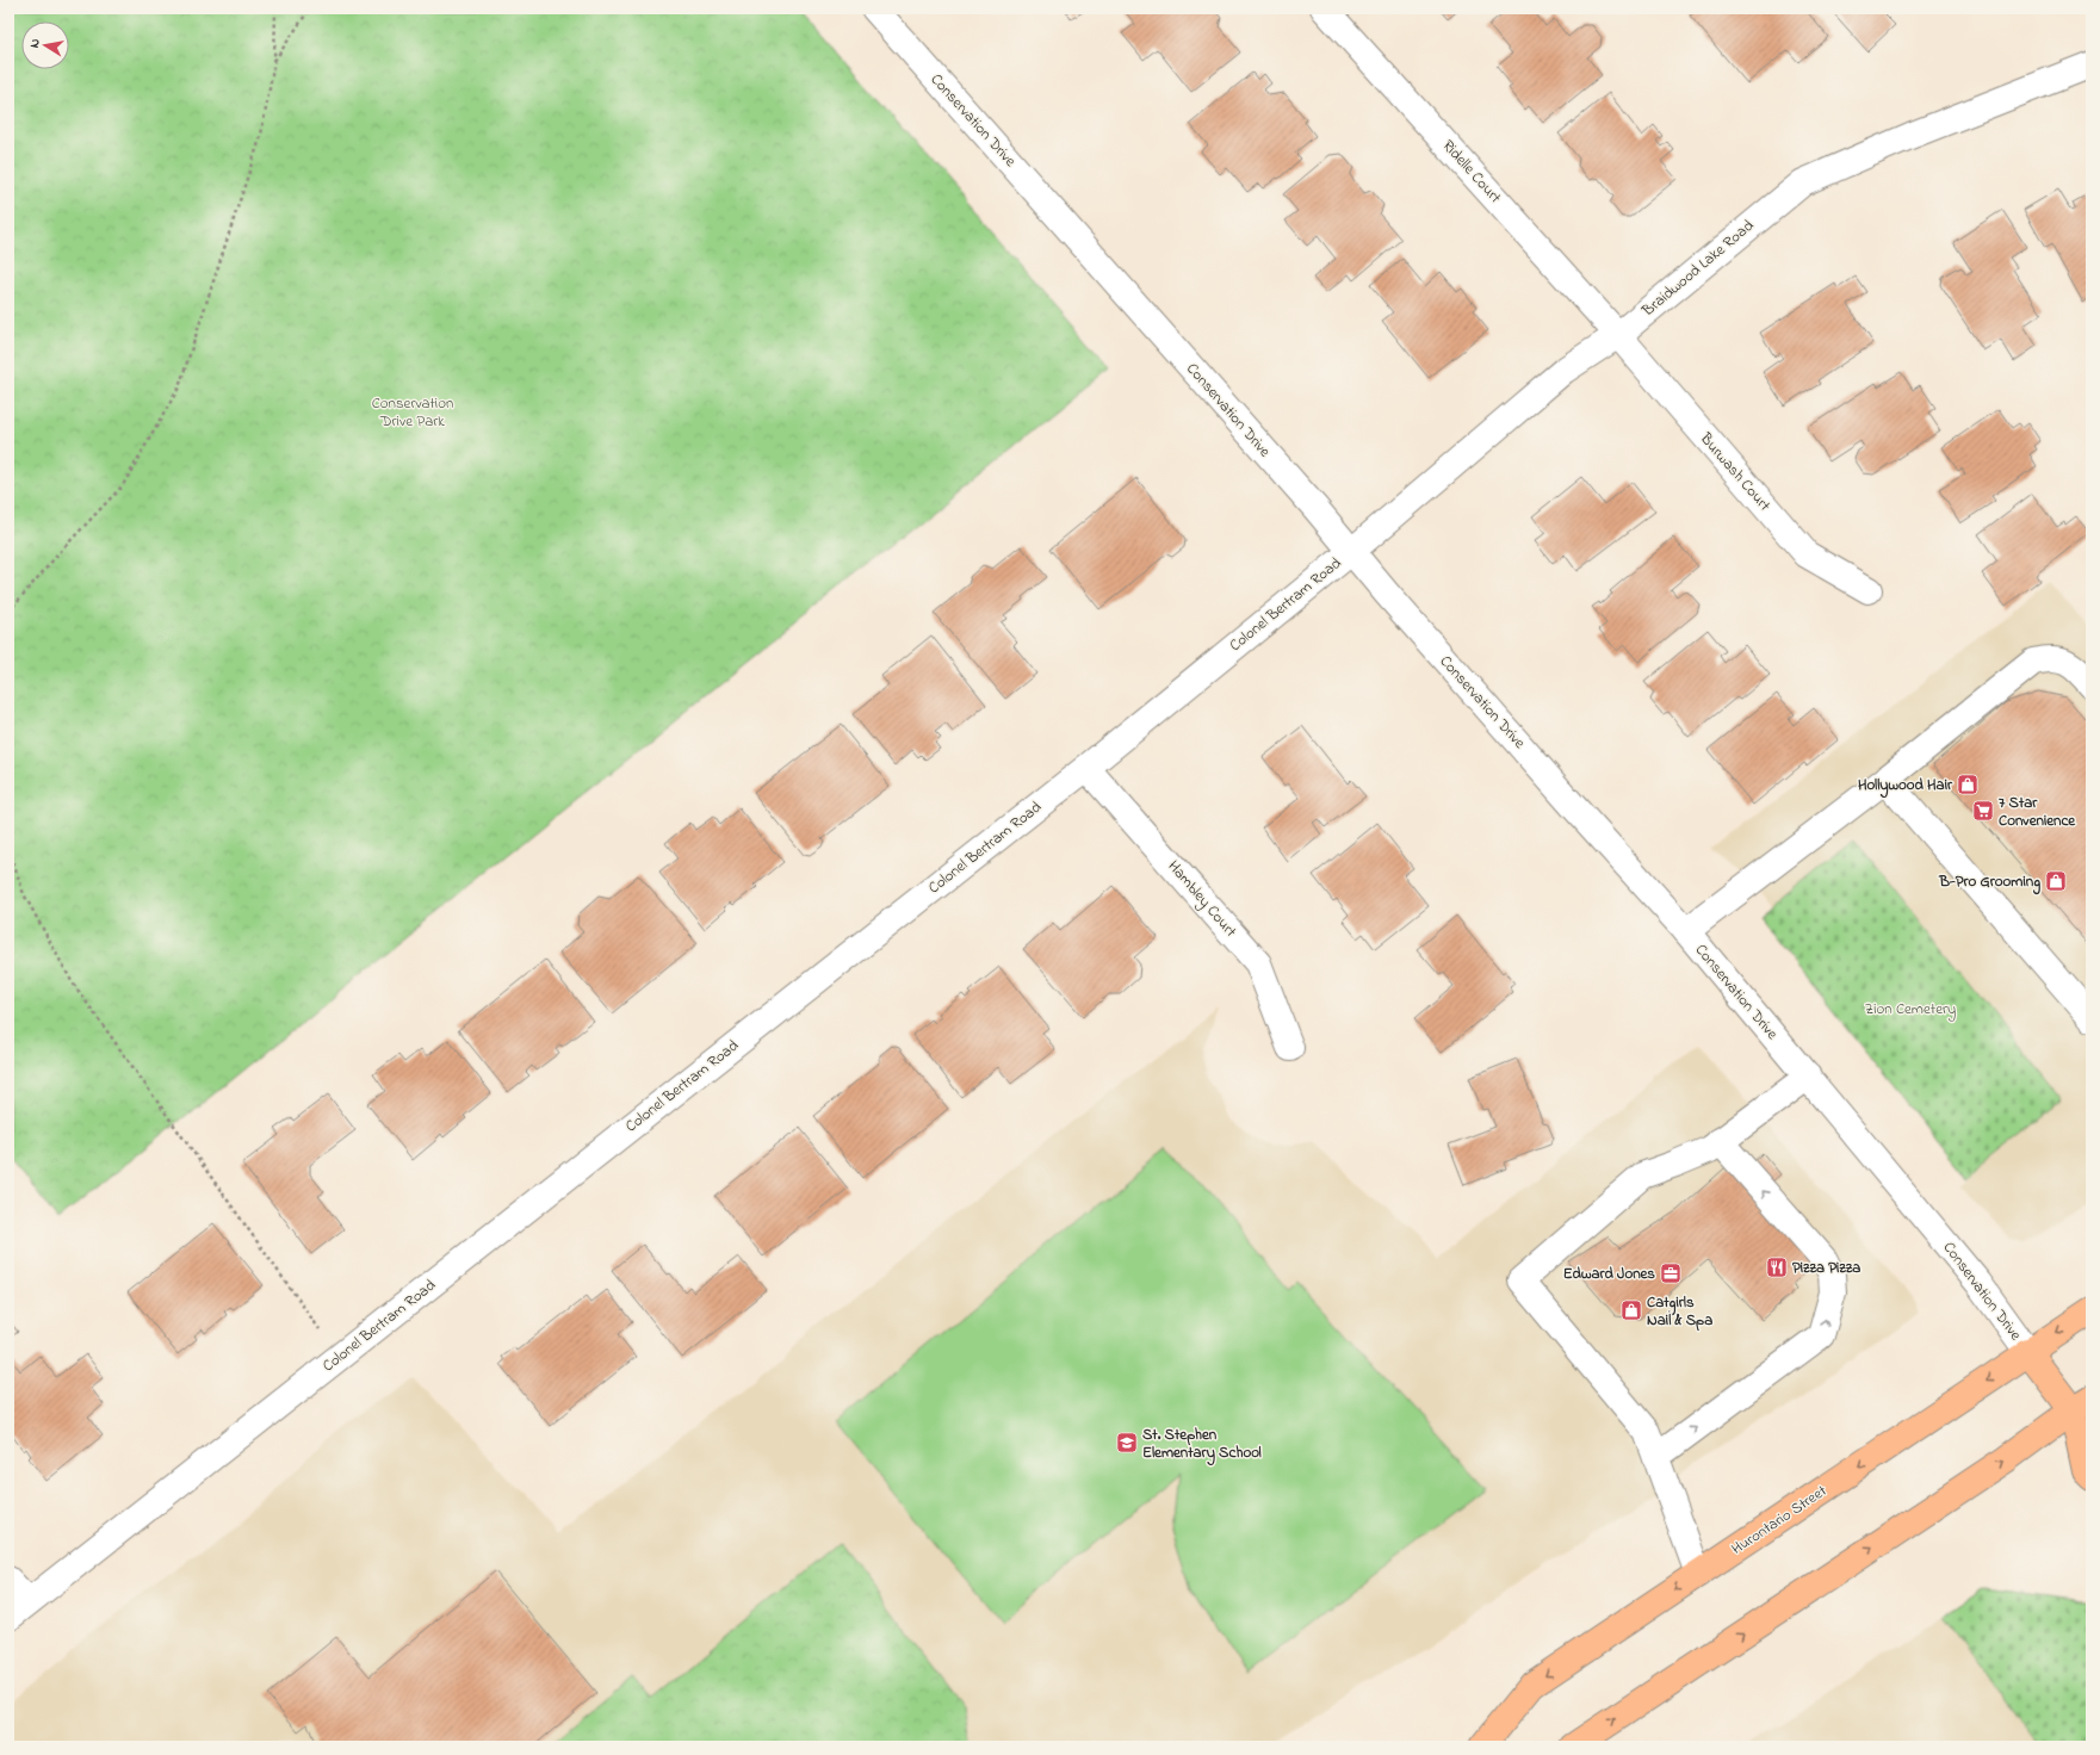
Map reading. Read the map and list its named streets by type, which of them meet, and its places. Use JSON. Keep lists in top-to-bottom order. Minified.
{"streets":{"main road":["Conservation Drive","Hurontario Street"],"street":["Ridelle Court","Braidwood Lake Road","Burwash Court","Colonel Bertram Road","Hambley Court"]},"crossings":[["Conservation Drive","Braidwood Lake Road"],["Conservation Drive","Colonel Bertram Road"],["Conservation Drive","Hurontario Street"],["Ridelle Court","Braidwood Lake Road"],["Ridelle Court","Burwash Court"],["Braidwood Lake Road","Burwash Court"],["Braidwood Lake Road","Colonel Bertram Road"],["Colonel Bertram Road","Hambley Court"]],"parks":["Conservation Drive Park","Zion Cemetery"],"places":{"shop":["Hollywood Hair","B-Pro Grooming","Catgirls Nail & Spa"],"supermarket":["7 Star Convenience"],"restaurant":["Pizza Pizza"],"office":["Edward Jones"],"school or university":["St. Stephen Elementary School"]},"north":"left"}
